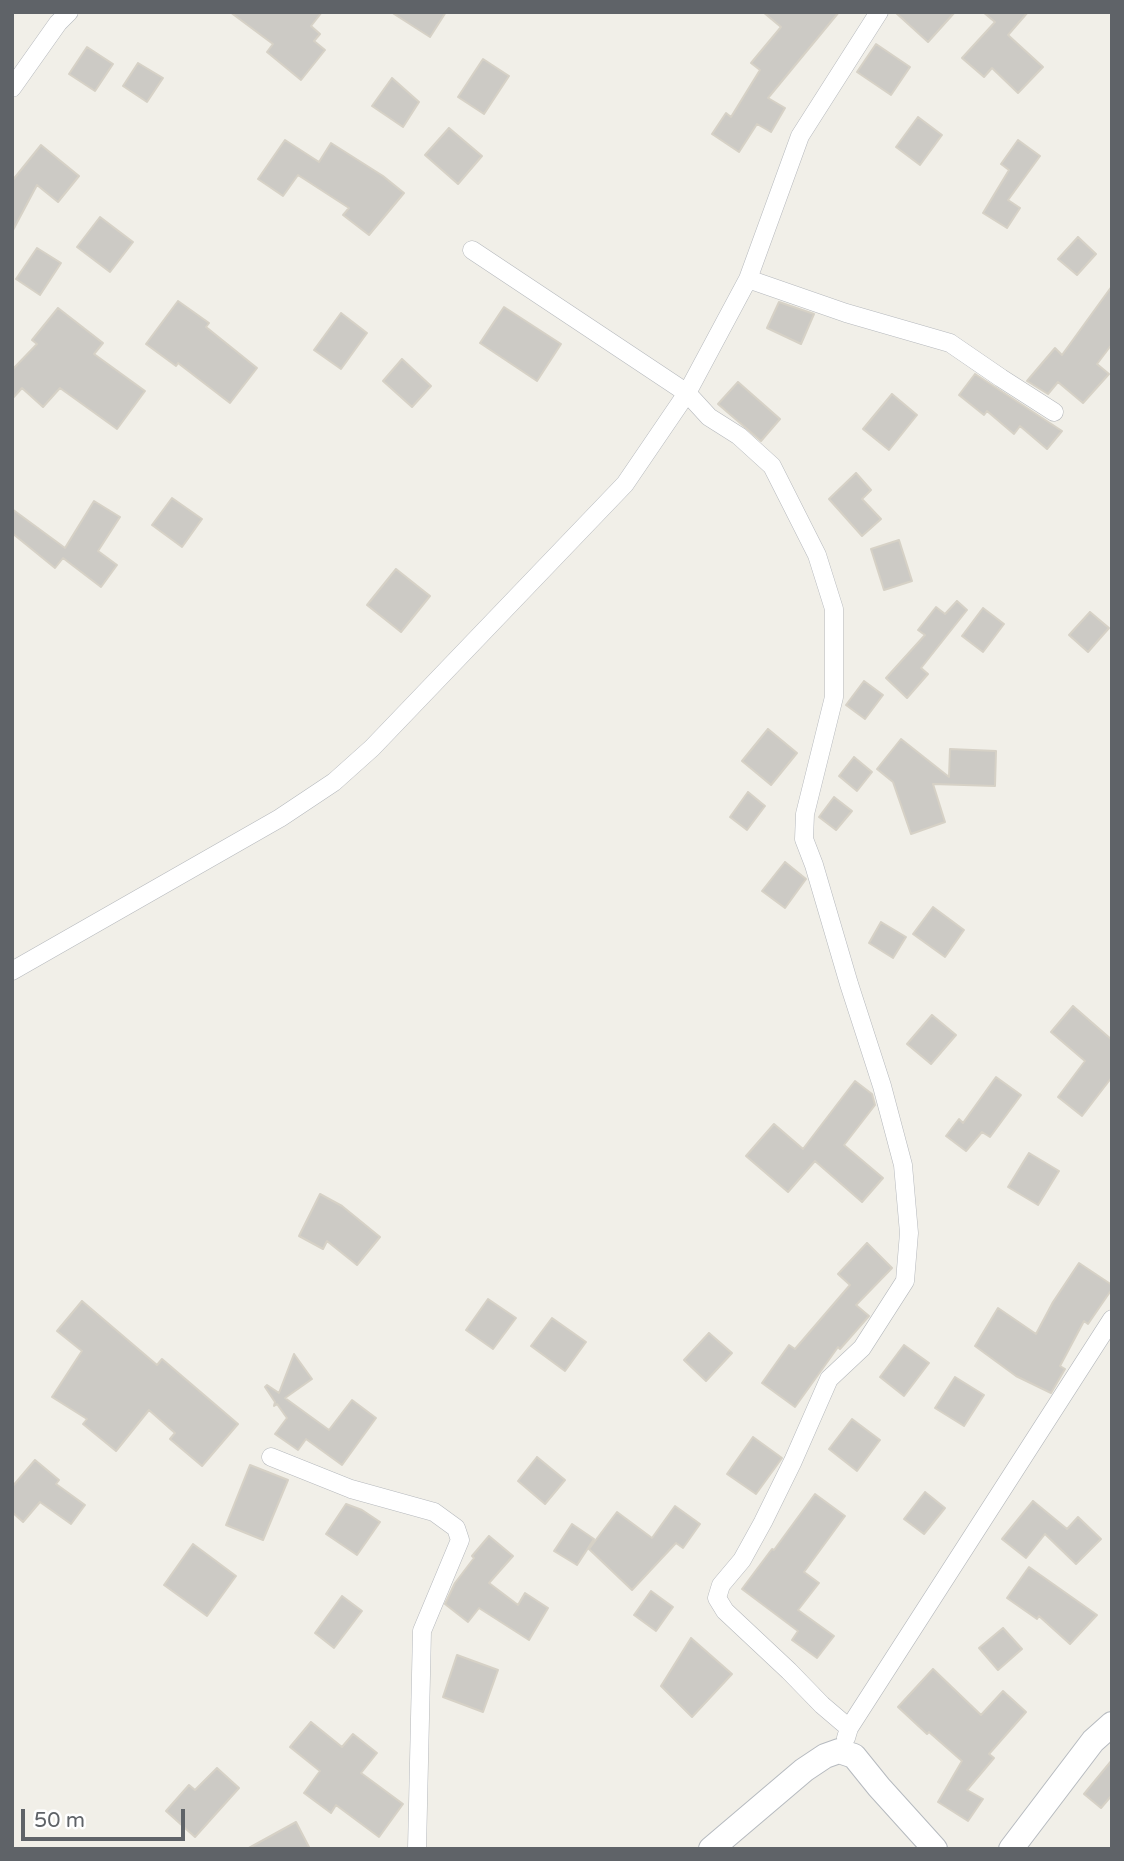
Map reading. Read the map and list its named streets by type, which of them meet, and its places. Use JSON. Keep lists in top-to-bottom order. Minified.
{"scale_bar":"50 m"}
